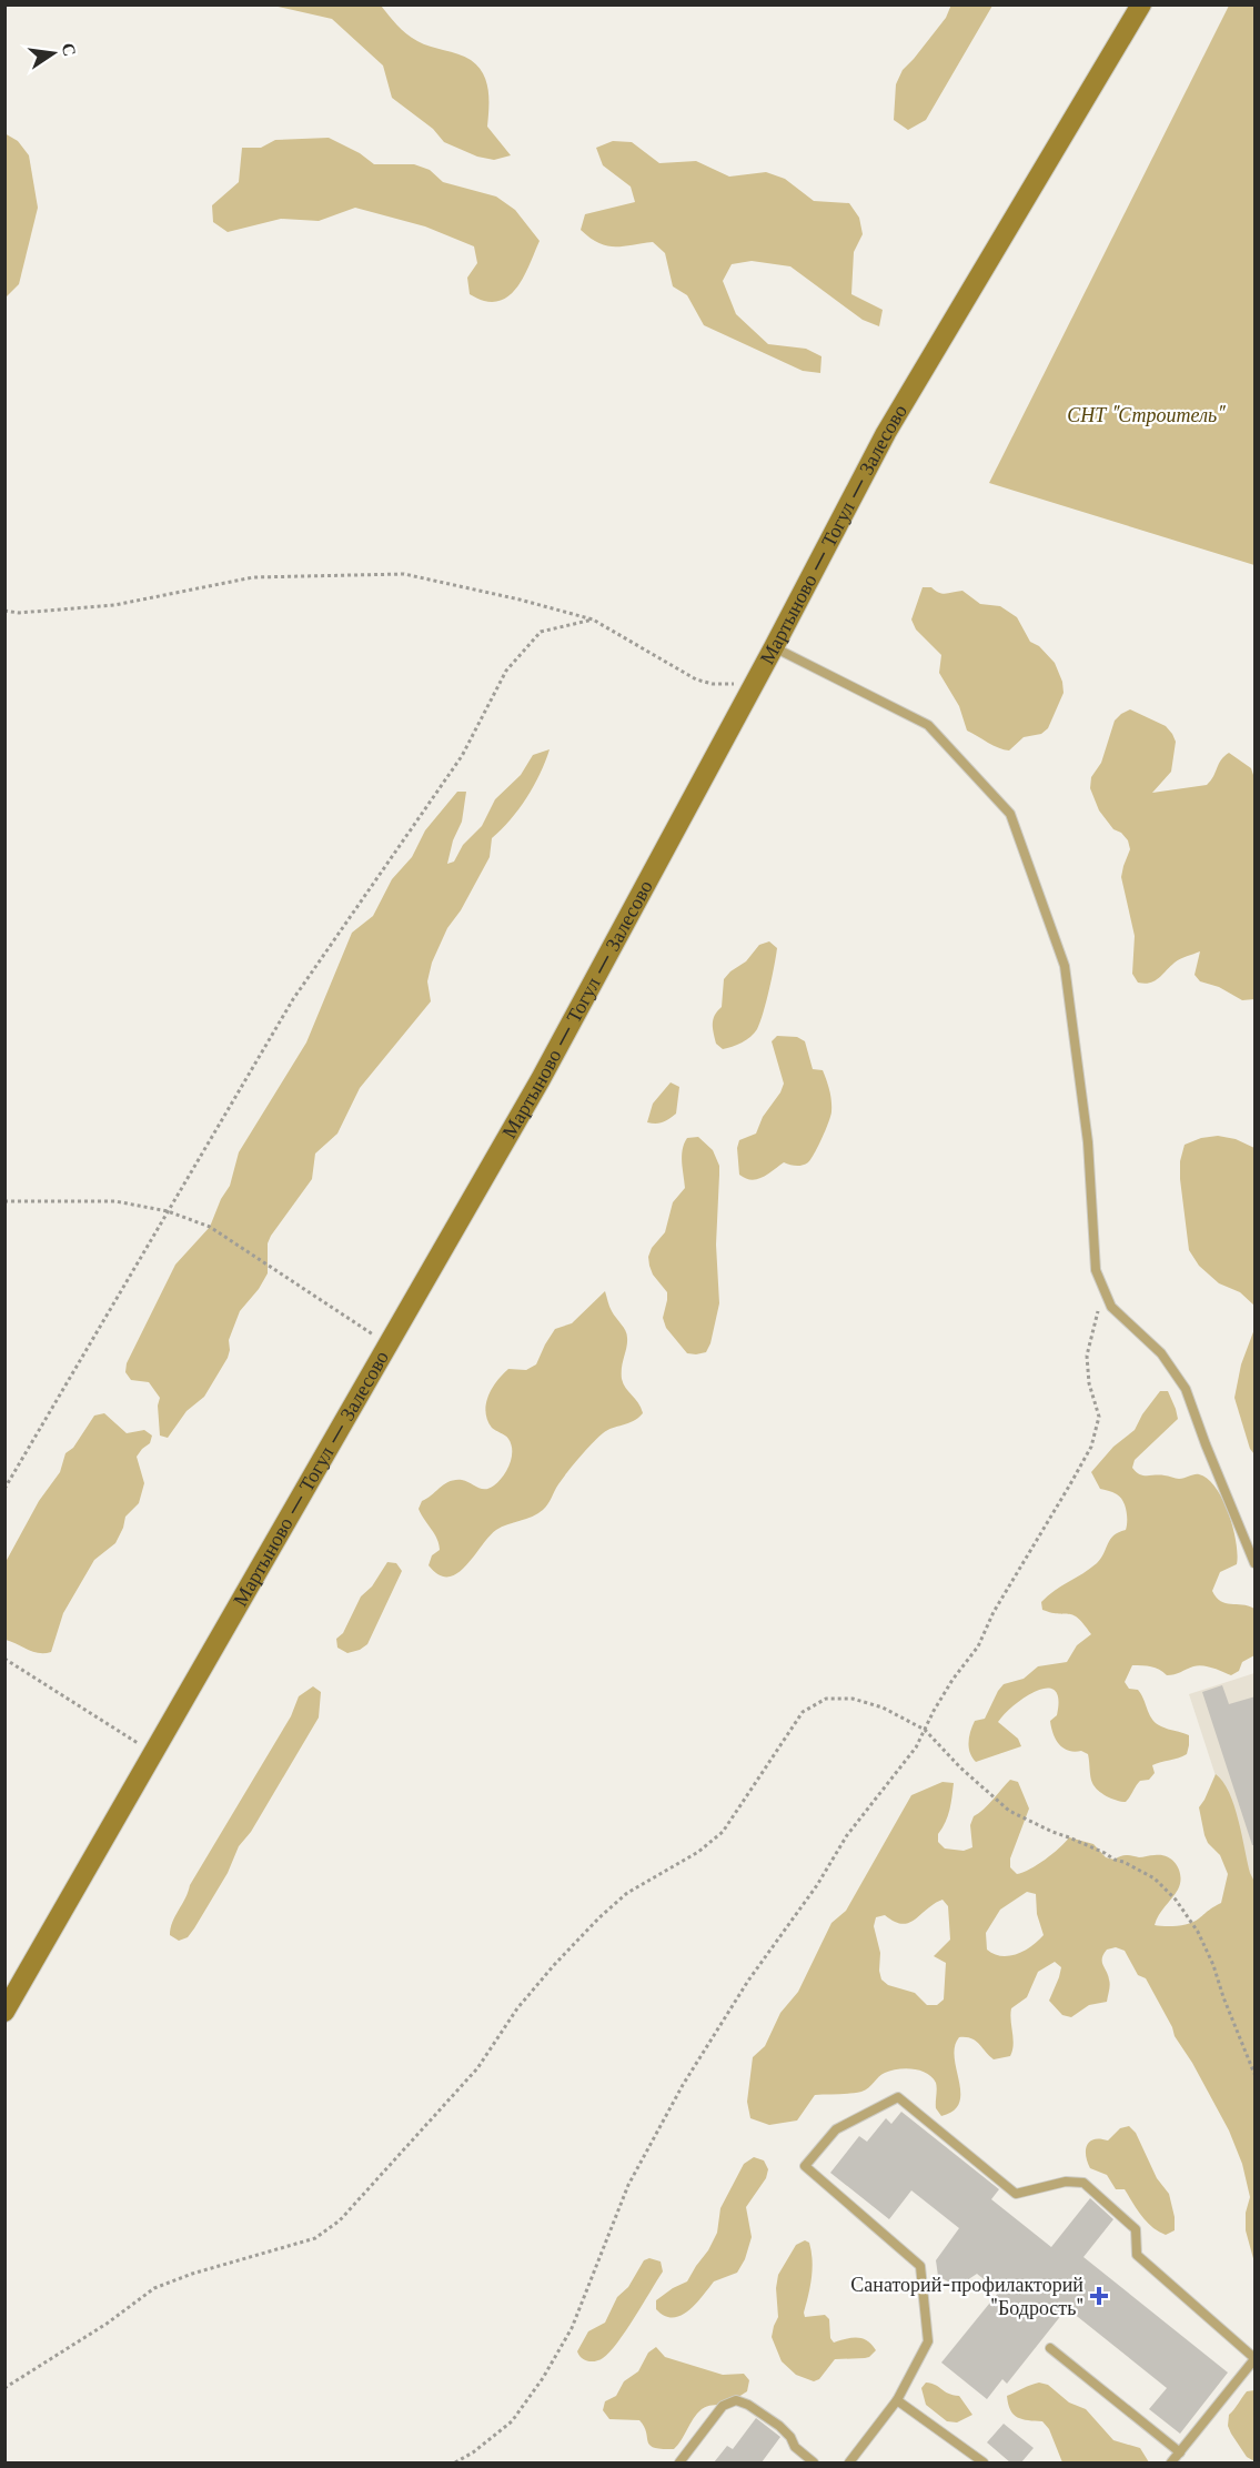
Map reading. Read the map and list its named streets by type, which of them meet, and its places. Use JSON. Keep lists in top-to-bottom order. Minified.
{"streets":{"street":["Мартыново — Тогул — Залесово"]},"parks":["СНТ \"Строитель\""],"places":{"health":["Санаторий-профилакторий \"Бодрость\""]},"north":"right"}
